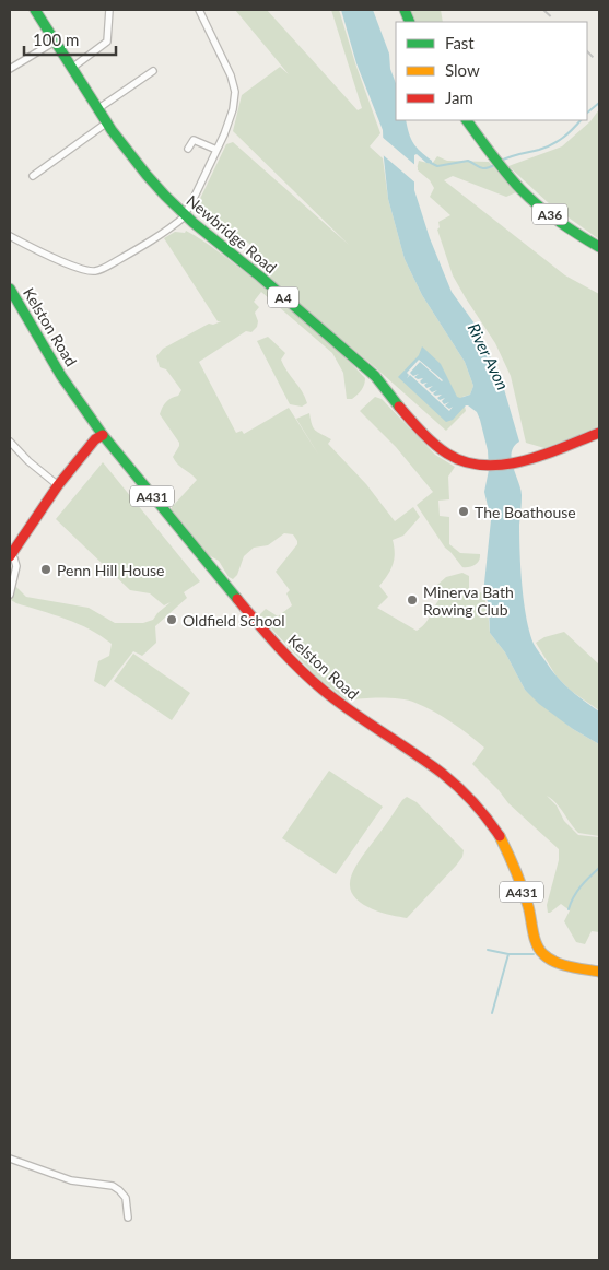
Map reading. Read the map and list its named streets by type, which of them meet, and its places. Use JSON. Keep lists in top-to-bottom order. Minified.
{"streets":{"main road":["A36","Newbridge Road","A4","Kelston Road","A431"]},"water":["River Avon"],"places":["The Boathouse","Penn Hill House","Minerva Bath Rowing Club","Oldfield School"],"legend":["Fast","Slow","Jam"],"scale_bar":"100 m"}
